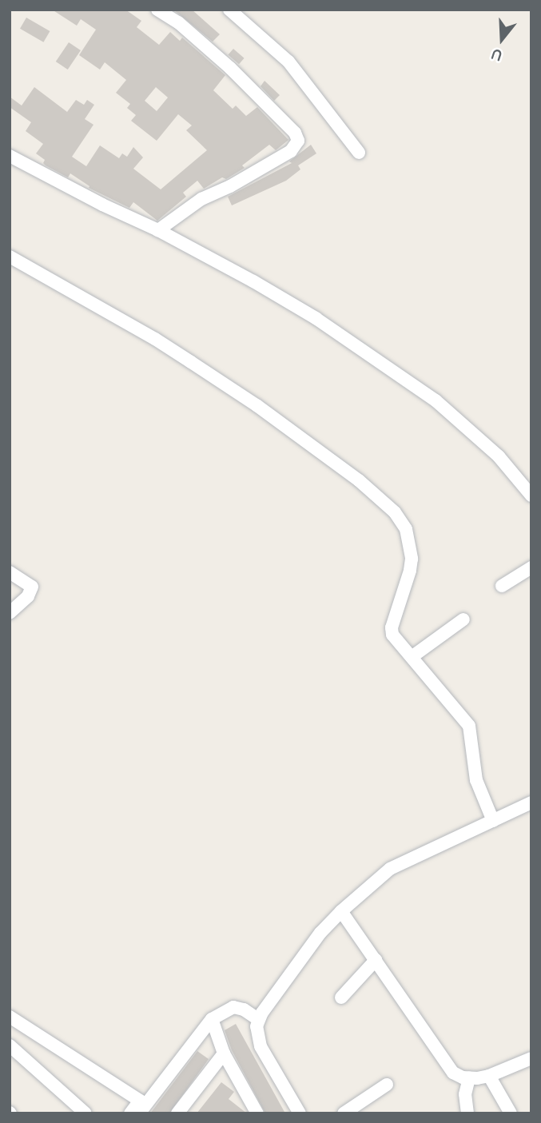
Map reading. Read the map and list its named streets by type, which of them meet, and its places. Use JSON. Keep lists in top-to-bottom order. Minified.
{"north":"bottom"}
